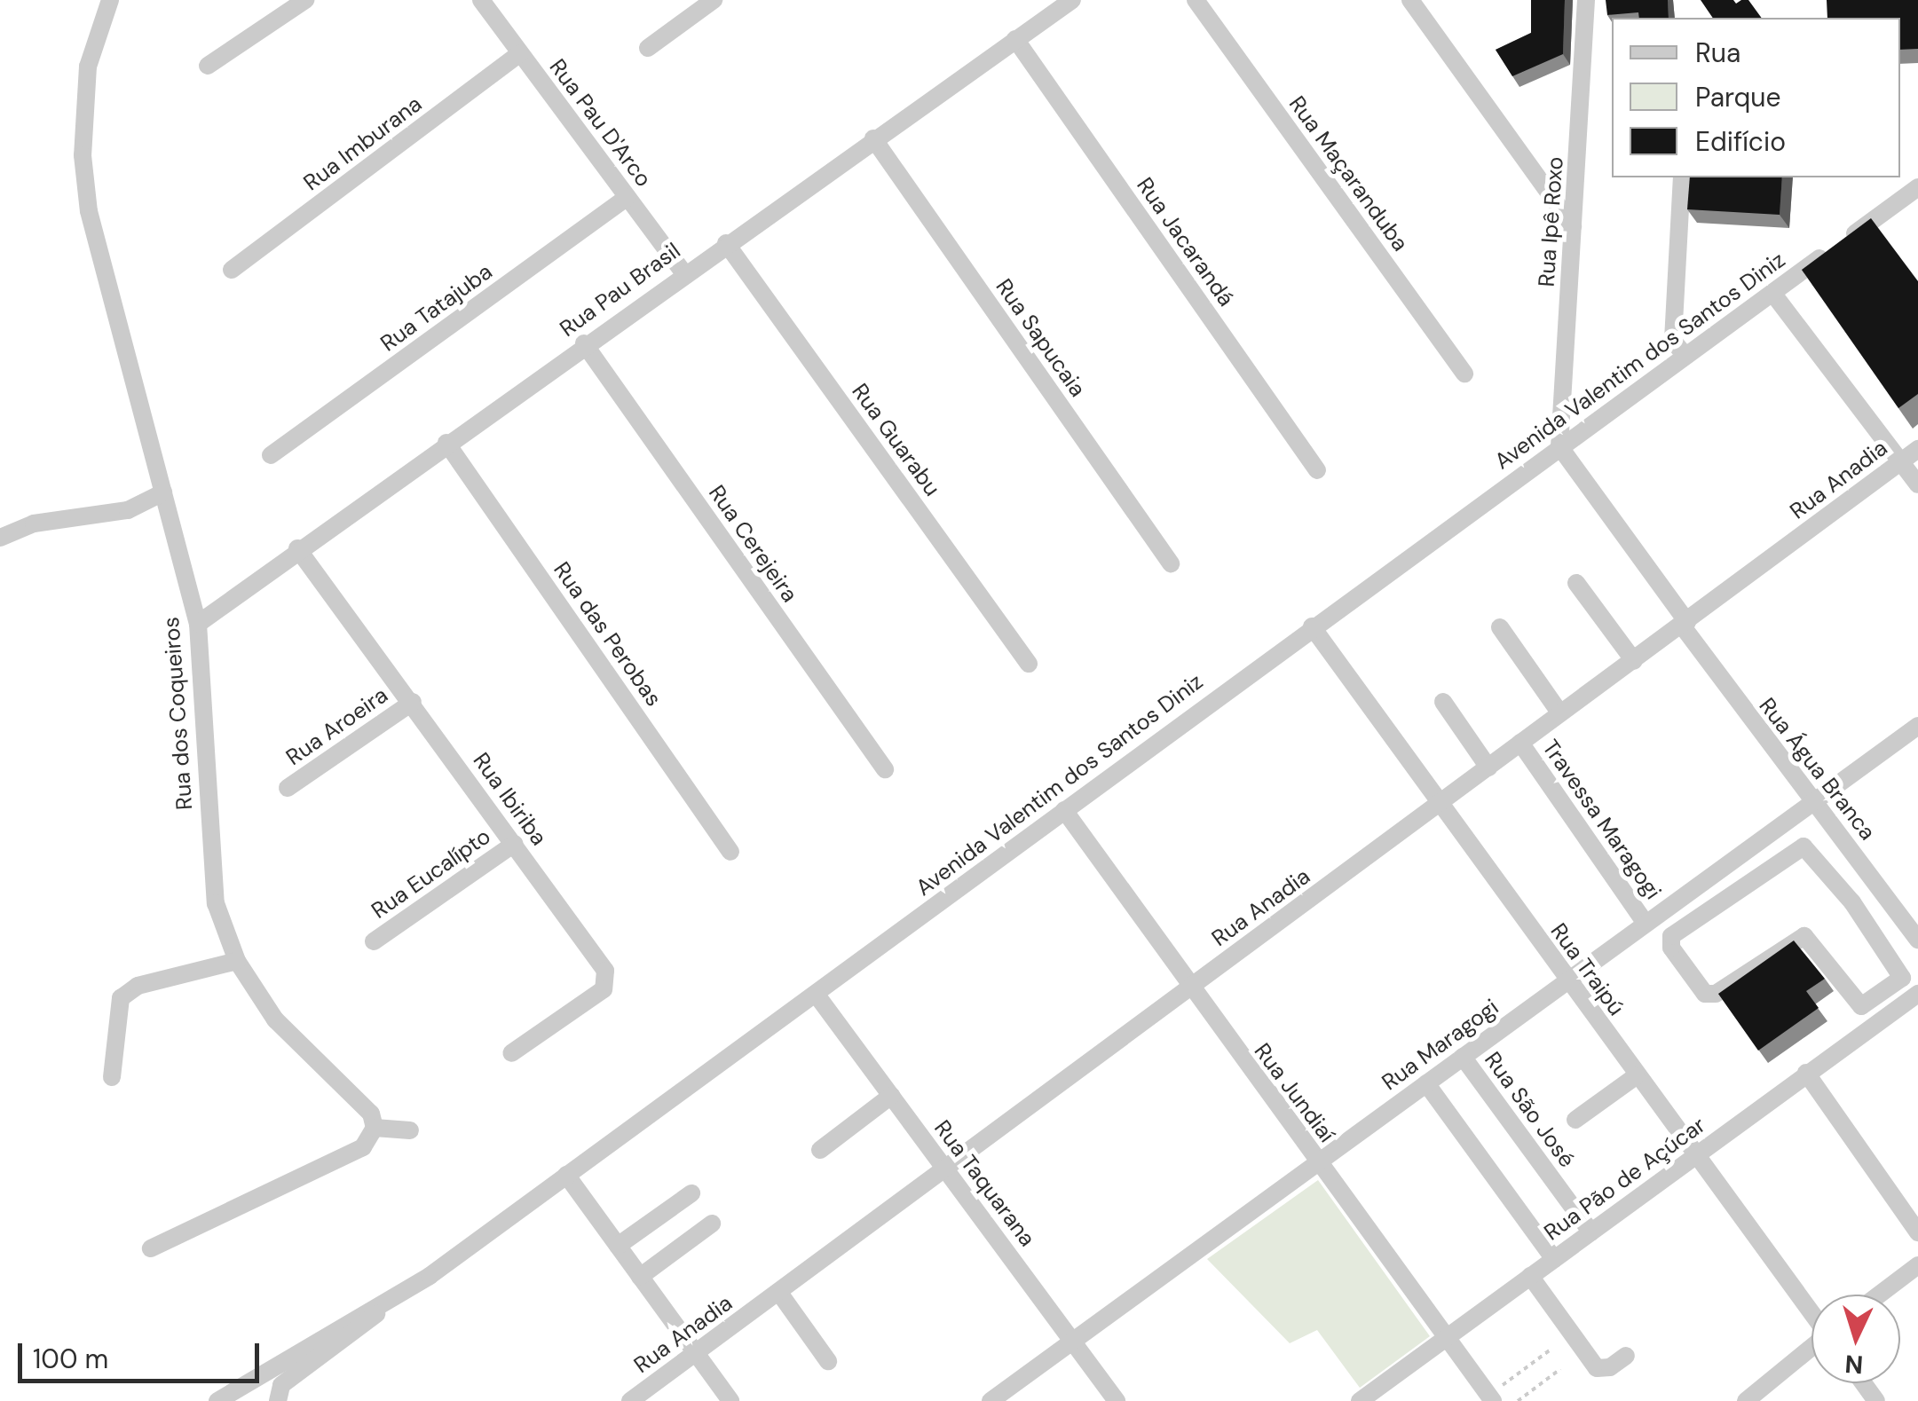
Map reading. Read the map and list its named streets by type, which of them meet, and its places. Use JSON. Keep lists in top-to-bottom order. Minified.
{"streets":{"street":["Rua Pau D'Arco","Rua Imburana","Rua Maçaranduba","Rua Ipê Roxo","Rua Jacarandá","Rua Pau Brasil","Rua Tatajuba","Rua Sapucaia","Avenida Valentim dos Santos Diniz","Rua Guarabu","Rua Anadia","Rua Cerejeira","Rua das Perobas","Rua dos Coqueiros","Rua Aroeira","Rua Água Branca","Rua Ibiriba","Travessa Maragogi","Rua Eucalípto","Rua Traipú","Rua Maragogi","Rua Jundiaí","Rua São José","Rua Pão de Açúcar","Rua Taquarana"]},"crossings":[["Rua Pau D'Arco","Rua Imburana"],["Rua Pau D'Arco","Rua Pau Brasil"],["Rua Pau D'Arco","Rua Tatajuba"],["Rua Ipê Roxo","Avenida Valentim dos Santos Diniz"],["Rua Ipê Roxo","Rua Água Branca"],["Rua Jacarandá","Rua Pau Brasil"],["Rua Pau Brasil","Rua Sapucaia"],["Rua Pau Brasil","Rua Guarabu"],["Rua Pau Brasil","Rua Cerejeira"],["Rua Pau Brasil","Rua das Perobas"],["Rua Pau Brasil","Rua dos Coqueiros"],["Rua Pau Brasil","Rua Ibiriba"],["Avenida Valentim dos Santos Diniz","Rua Água Branca"],["Avenida Valentim dos Santos Diniz","Rua Traipú"],["Avenida Valentim dos Santos Diniz","Rua Jundiaí"],["Avenida Valentim dos Santos Diniz","Rua Taquarana"],["Rua Anadia","Rua Água Branca"],["Rua Anadia","Travessa Maragogi"],["Rua Anadia","Rua Traipú"],["Rua Anadia","Rua Jundiaí"],["Rua Anadia","Rua Taquarana"],["Rua Aroeira","Rua Ibiriba"],["Rua Água Branca","Rua Maragogi"],["Rua Ibiriba","Rua Eucalípto"],["Travessa Maragogi","Rua Maragogi"],["Rua Traipú","Rua Maragogi"],["Rua Traipú","Rua Pão de Açúcar"],["Rua Maragogi","Rua Jundiaí"],["Rua Maragogi","Rua São José"],["Rua Maragogi","Rua Taquarana"],["Rua Jundiaí","Rua Pão de Açúcar"],["Rua São José","Rua Pão de Açúcar"]],"legend":["Rua","Parque","Edifício"],"scale_bar":"100 m","north":"bottom"}
